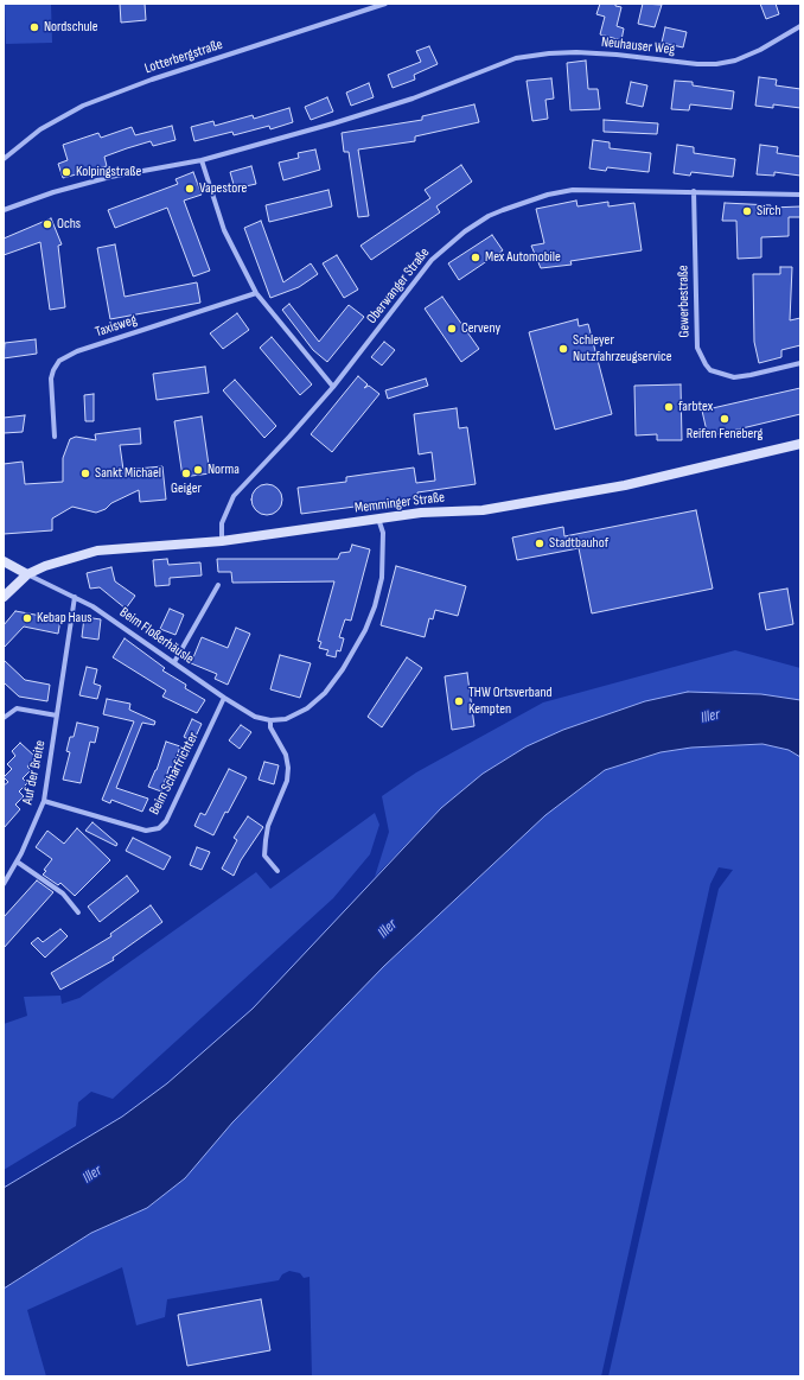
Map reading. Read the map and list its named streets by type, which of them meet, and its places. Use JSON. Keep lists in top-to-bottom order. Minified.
{"streets":{"main road":["Memminger Straße"],"street":["Neuhauser Weg","Lotterbergstraße","Oberwanger Straße","Gewerbestraße","Taxisweg","Beim Floßerhäusle","Auf der Breite","Beim Scharfrichter"]},"crossings":[["Oberwanger Straße","Gewerbestraße"],["Oberwanger Straße","Memminger Straße"],["Memminger Straße","Beim Floßerhäusle"],["Beim Floßerhäusle","Auf der Breite"],["Beim Floßerhäusle","Beim Scharfrichter"],["Auf der Breite","Beim Scharfrichter"]],"water":["Iller"],"places":["Nordschule","Kolpingstraße","Vapestore","Sirch","Ochs","Mex Automobile","Cerveny","Schleyer Nutzfahrzeugservice","farbtex","Reifen Feneberg","Norma","Sankt Michael","Geiger","Stadtbauhof","Kebap Haus","THW Ortsverband Kempten"]}
